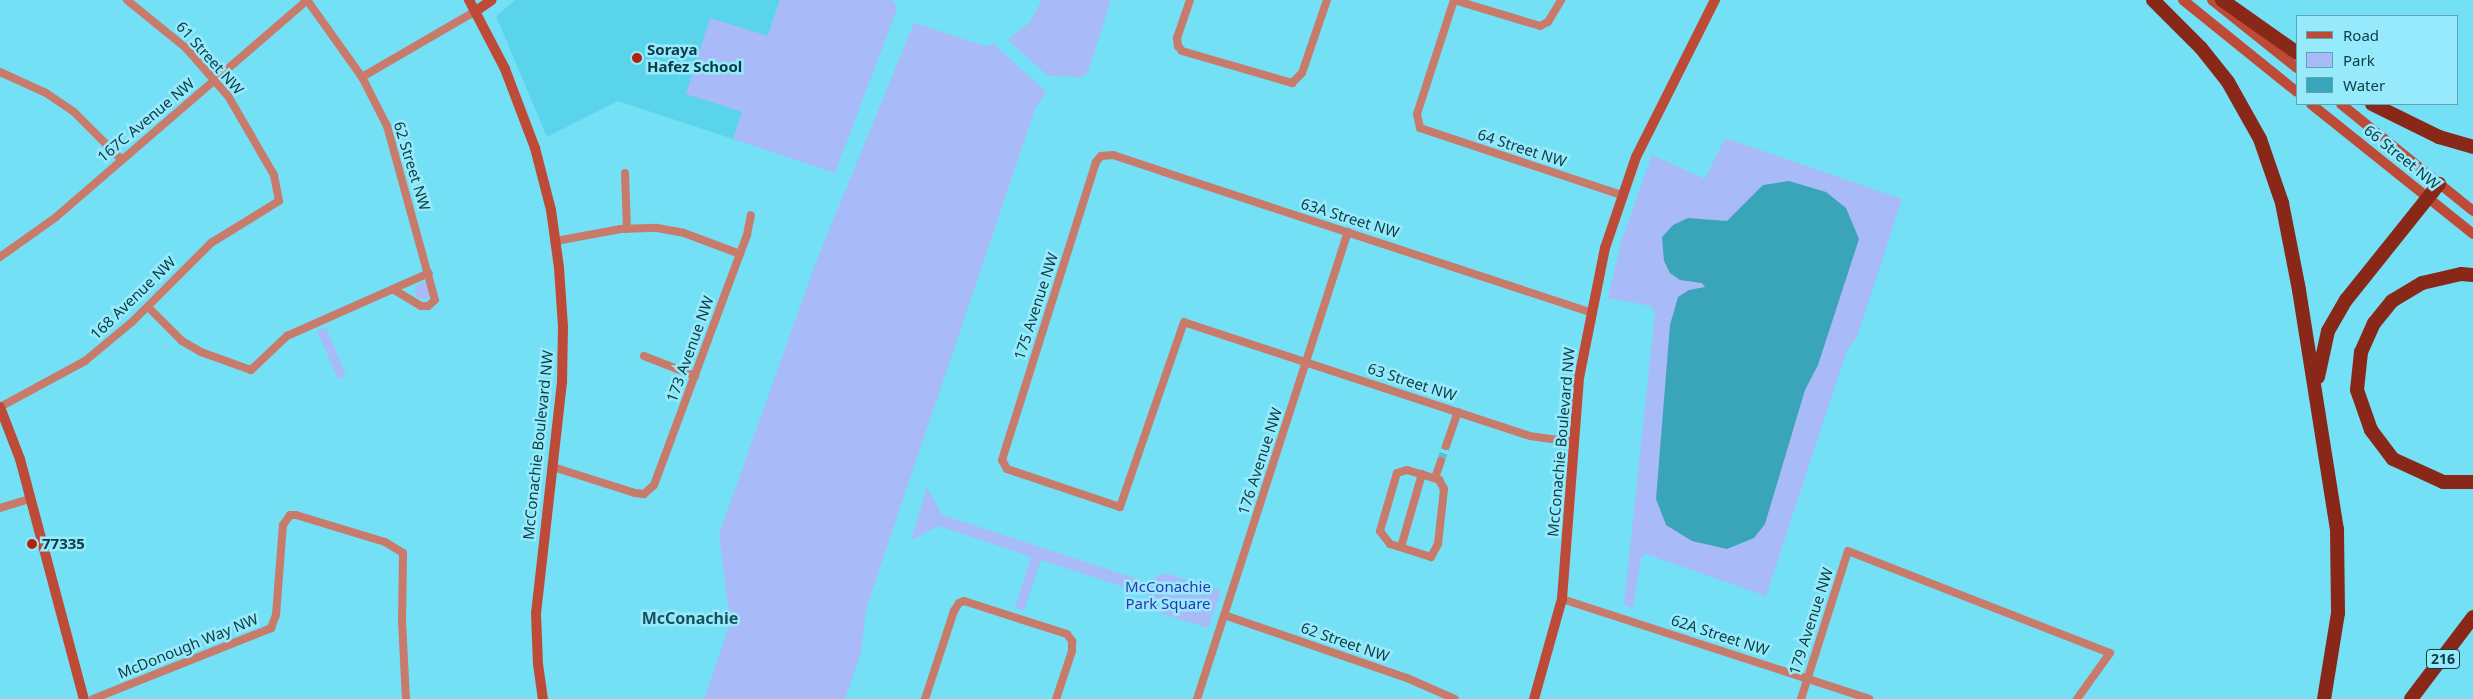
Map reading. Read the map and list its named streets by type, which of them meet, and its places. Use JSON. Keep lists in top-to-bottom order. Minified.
{"streets":{"highway":["216"],"street":["61 Street NW","167C Avenue NW","64 Street NW","66 Street NW","62 Street NW","63A Street NW","168 Avenue NW","175 Avenue NW","173 Avenue NW","63 Street NW","McConachie Boulevard NW","176 Avenue NW","179 Avenue NW","62A Street NW","McDonough Way NW"]},"crossings":[["61 Street NW","167C Avenue NW"],["61 Street NW","168 Avenue NW"],["167C Avenue NW","62 Street NW"],["64 Street NW","McConachie Boulevard NW"],["62 Street NW","176 Avenue NW"],["63A Street NW","175 Avenue NW"],["63A Street NW","McConachie Boulevard NW"],["63A Street NW","176 Avenue NW"],["175 Avenue NW","63 Street NW"],["173 Avenue NW","McConachie Boulevard NW"],["63 Street NW","McConachie Boulevard NW"],["63 Street NW","176 Avenue NW"],["McConachie Boulevard NW","62A Street NW"],["179 Avenue NW","62A Street NW"]],"districts":["McConachie"],"parks":["McConachie Park Square"],"places":["Soraya Hafez School","77335"],"legend":["Road","Park","Water"]}
